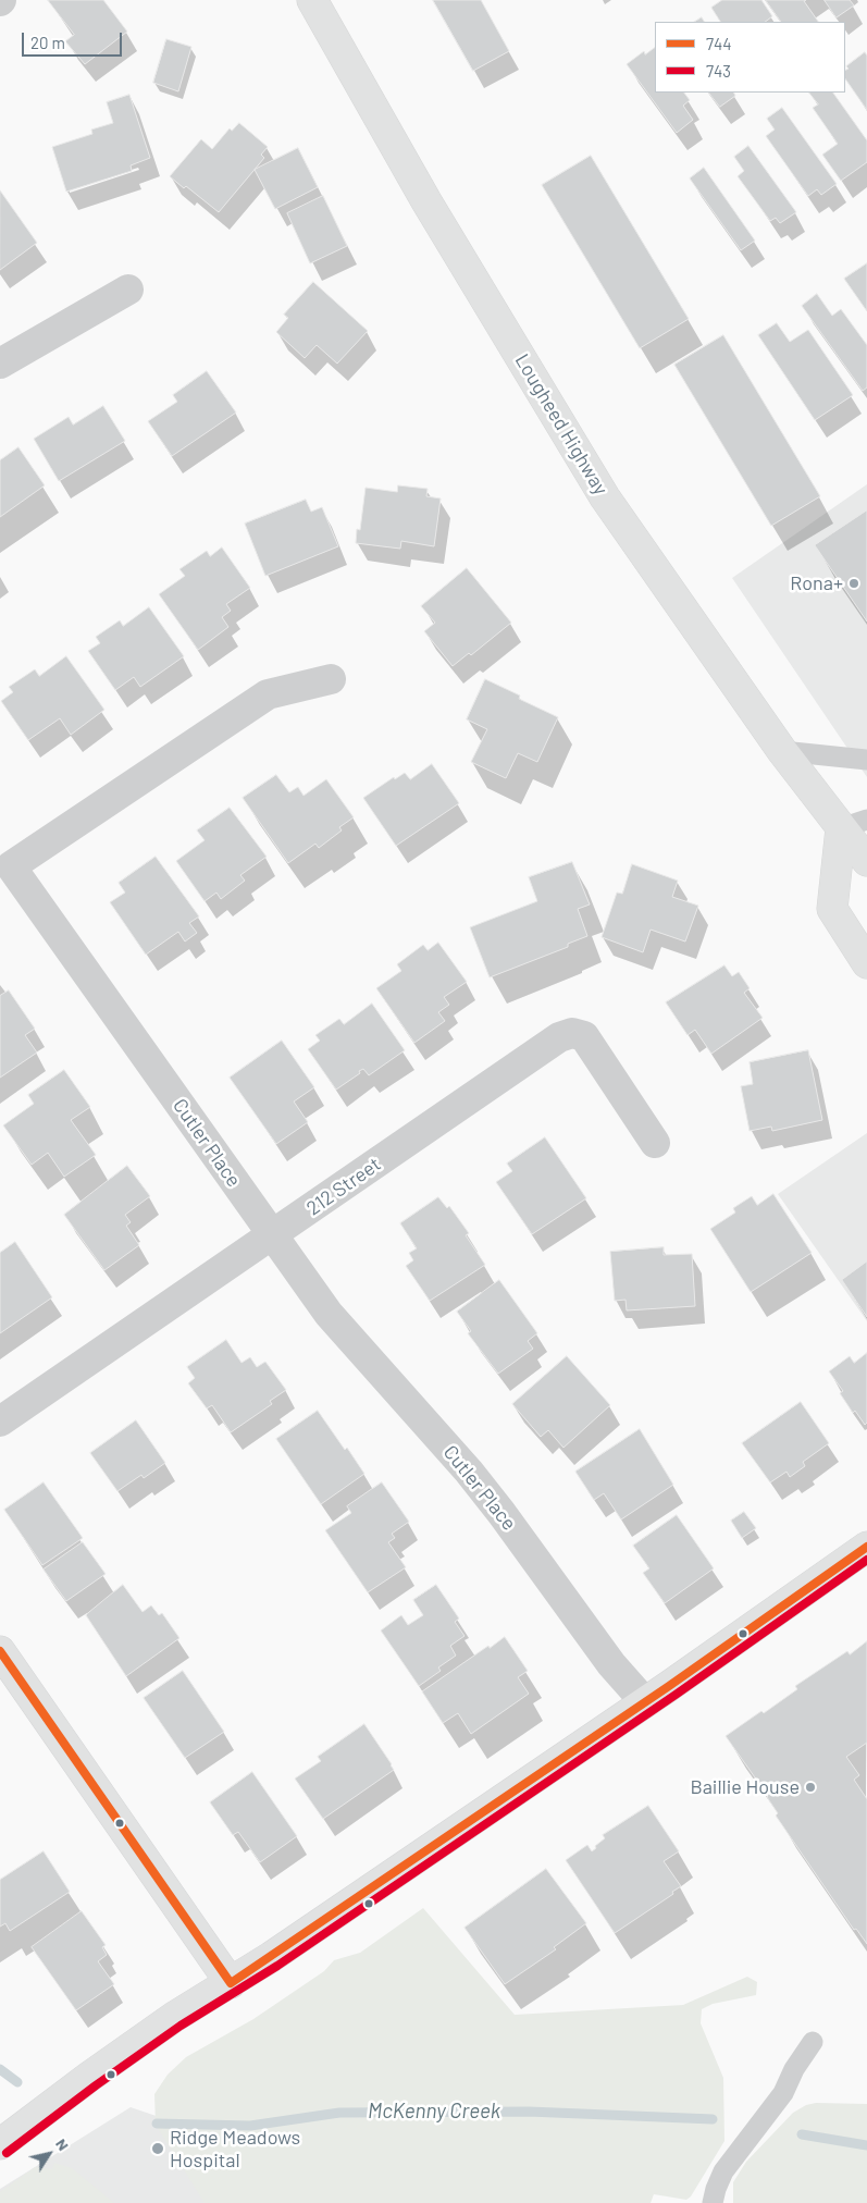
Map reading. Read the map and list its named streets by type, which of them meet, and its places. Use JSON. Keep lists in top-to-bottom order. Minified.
{"streets":{"main road":["Lougheed Highway"],"street":["Cutler Place","212 Street"]},"crossings":[["Cutler Place","212 Street"]],"water":["McKenny Creek"],"places":["Rona+","Baillie House","Ridge Meadows Hospital"],"lines":["transit line 744","transit line 743"],"legend":["744","743"],"scale_bar":"20 m","north":"top right"}
